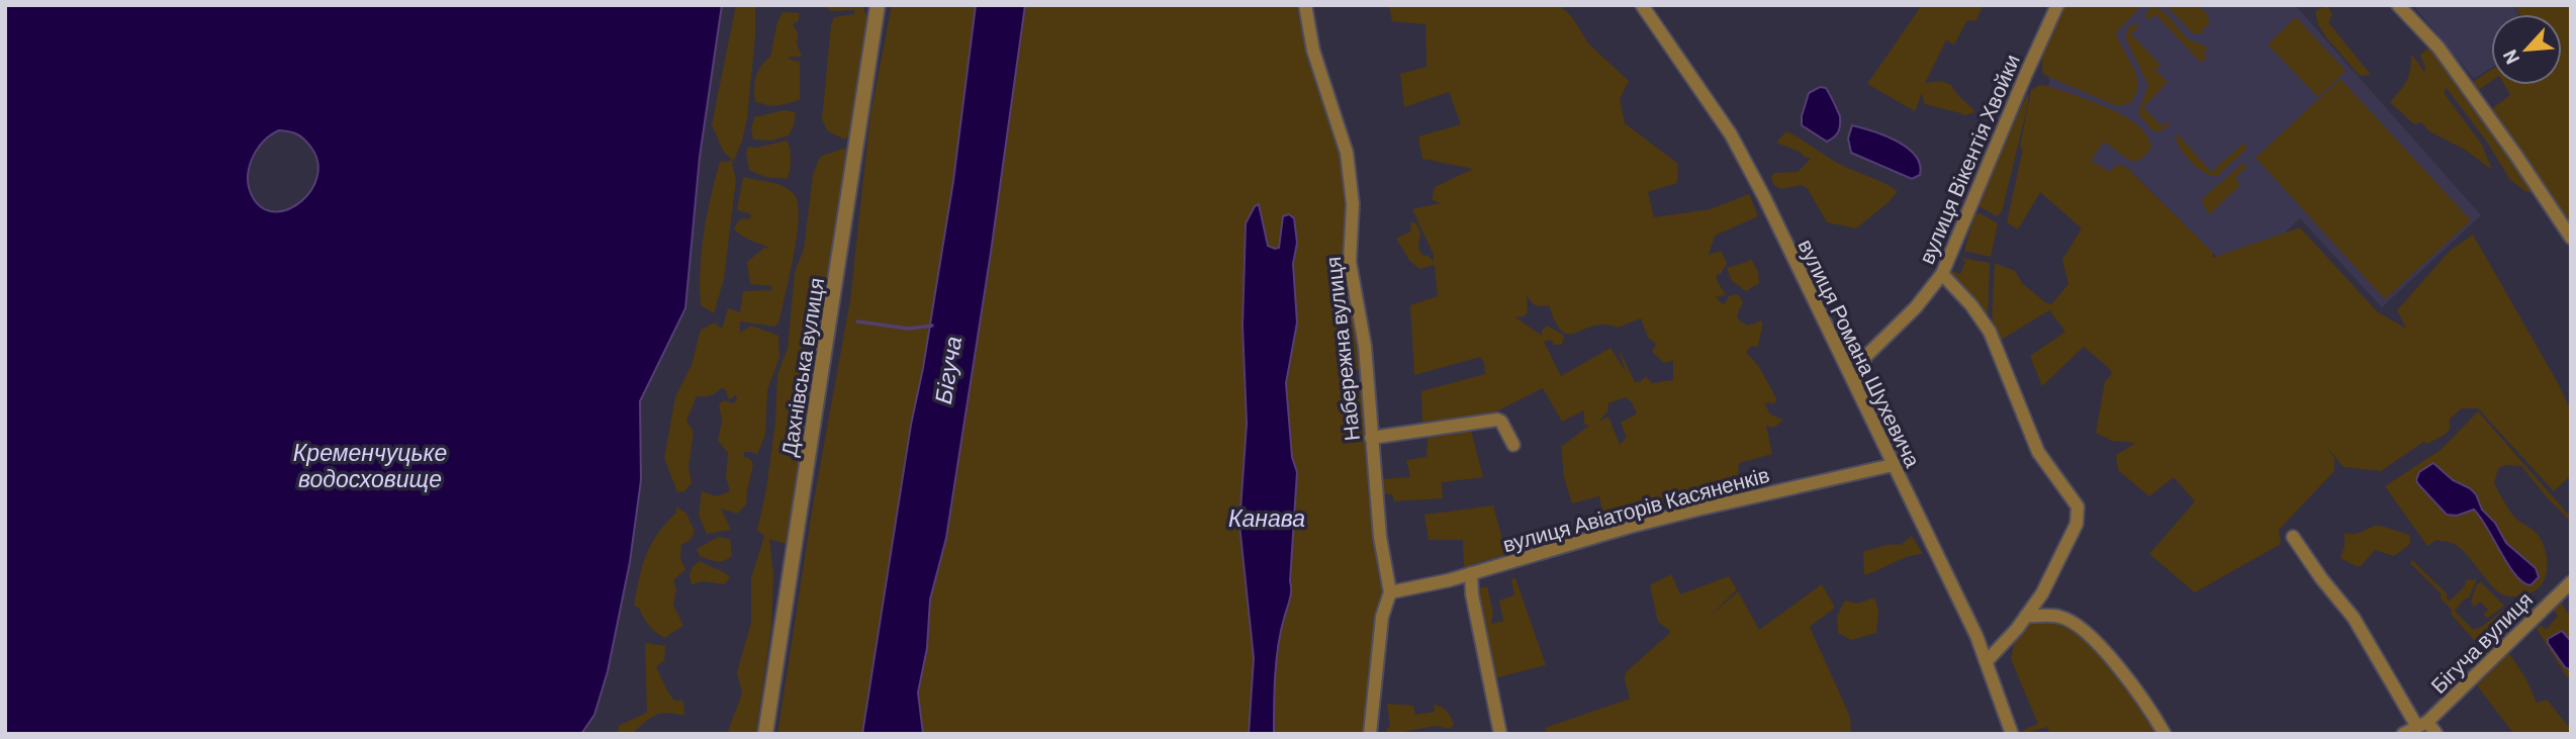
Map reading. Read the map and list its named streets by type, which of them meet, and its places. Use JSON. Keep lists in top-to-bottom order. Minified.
{"streets":{"street":["вулиця Вікентія Хвойки","Набережна вулиця","вулиця Романа Шухевича","Дахнівська вулиця","вулиця Авіаторів Касяненків","Бігуча вулиця"]},"crossings":[["вулиця Вікентія Хвойки","вулиця Романа Шухевича"],["Набережна вулиця","вулиця Авіаторів Касяненків"],["вулиця Романа Шухевича","вулиця Авіаторів Касяненків"]],"water":["Бігуча","Кременчуцьке водосховище","Канава"],"north":"bottom left"}
